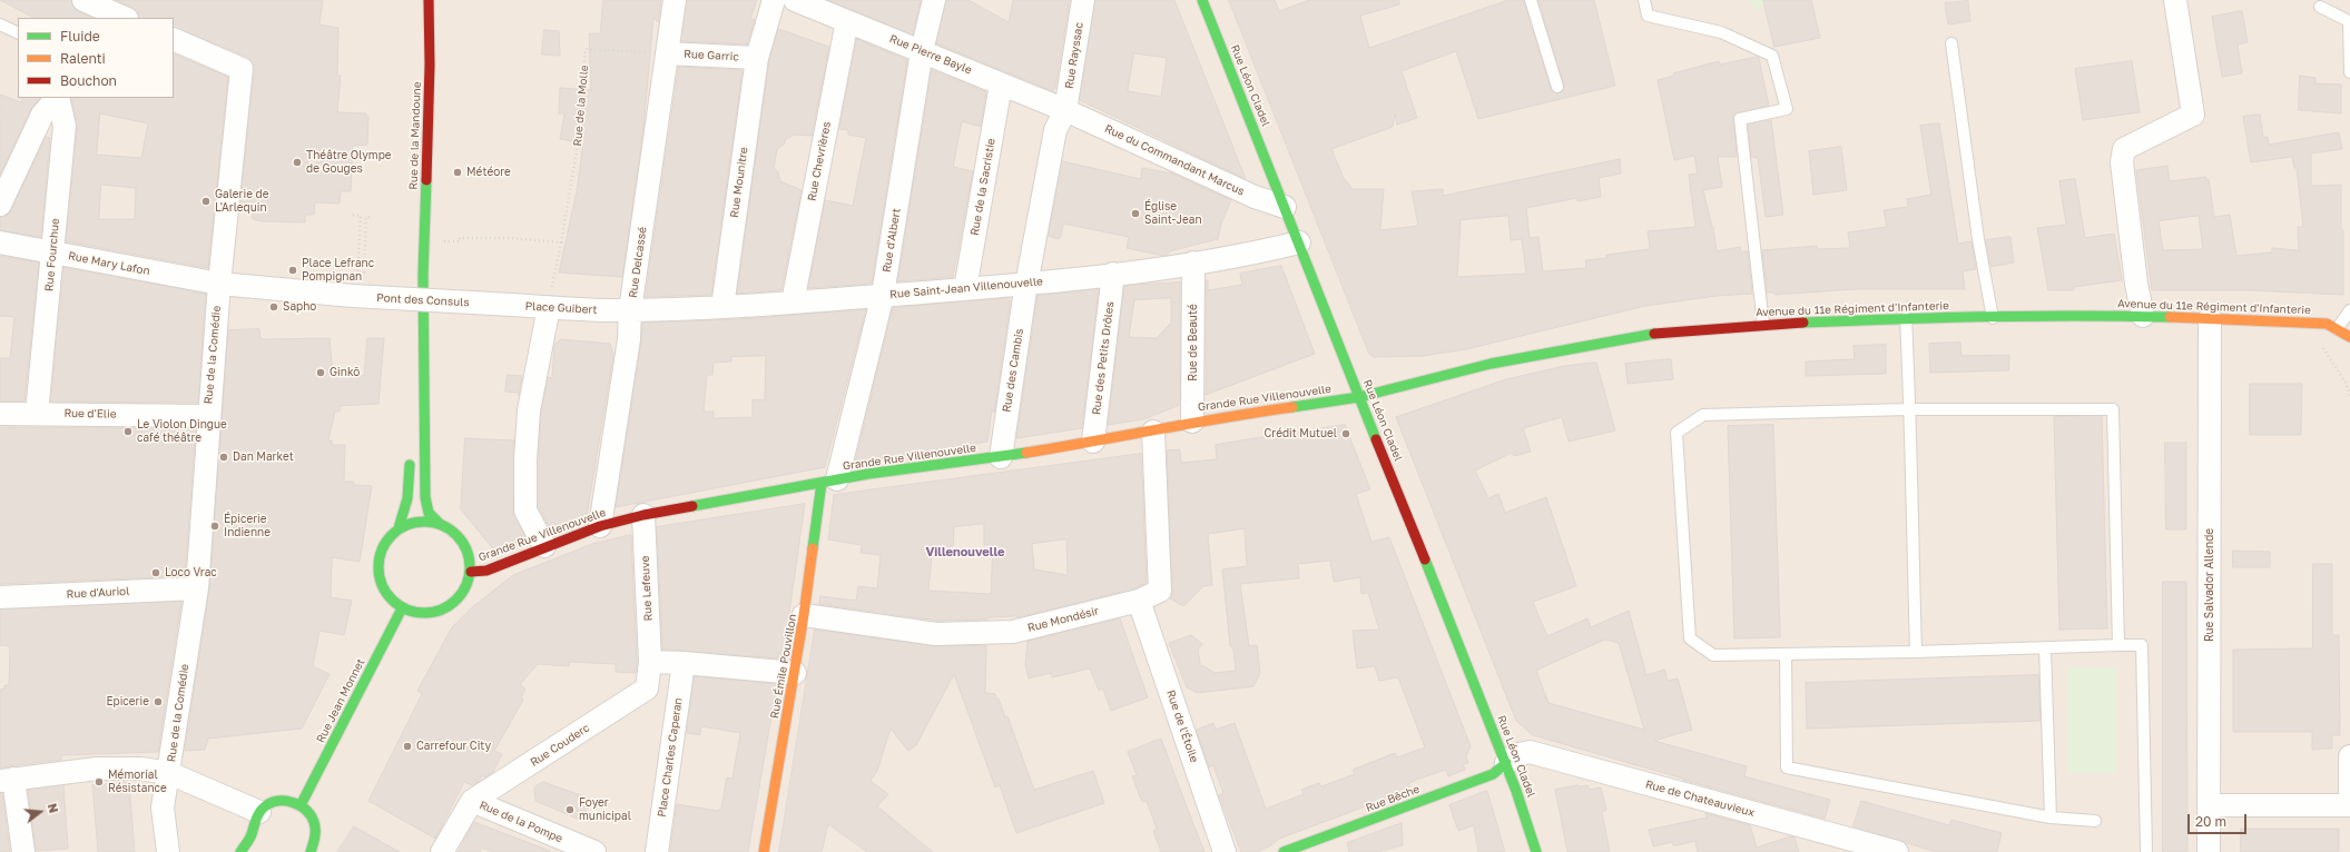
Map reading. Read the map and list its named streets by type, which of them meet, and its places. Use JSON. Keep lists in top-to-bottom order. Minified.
{"streets":{"main road":["Rue Léon Cladel","Rue de la Mandoune","Avenue du 11e Régiment d'Infanterie","Grande Rue Villenouvelle","Rue Émile Pouvillon","Rue Jean Monnet","Rue Bêche"],"street":["Rue Pierre Bayle","Rue Garric","Rue Rayssac","Rue du Commandant Marcus","Rue Chevrières","Rue Mounitre","Rue de la Sacristie","Rue d'Albert","Rue Fourchue","Rue Delcassé","Rue Mary Lafon","Rue Saint-Jean Villenouvelle","Pont des Consuls","Place Guibert","Rue de Beauté","Rue de la Comédie","Rue des Petits Drôles","Rue des Cambis","Rue d'Elie","Rue Salvador Allende","Rue Lefeuve","Rue d'Auriol","Rue Mondésir","Rue de l'Étoile","Rue Couderc","Place Charles Caperan","Rue de Chateauvieux","Rue de la Pompe"],"path":["Rue de la Molle"]},"crossings":[["Rue Pierre Bayle","Rue Rayssac"],["Rue Pierre Bayle","Rue du Commandant Marcus"],["Rue Pierre Bayle","Rue Chevrières"],["Rue Pierre Bayle","Rue de la Sacristie"],["Rue Pierre Bayle","Rue d'Albert"],["Rue Garric","Rue de la Molle"],["Rue Garric","Rue Mounitre"],["Rue Garric","Rue Delcassé"],["Rue Rayssac","Rue du Commandant Marcus"],["Rue Rayssac","Rue Saint-Jean Villenouvelle"],["Rue Rayssac","Rue des Cambis"],["Rue Léon Cladel","Rue du Commandant Marcus"],["Rue Léon Cladel","Rue Saint-Jean Villenouvelle"],["Rue Léon Cladel","Avenue du 11e Régiment d'Infanterie"],["Rue Léon Cladel","Grande Rue Villenouvelle"],["Rue Léon Cladel","Rue Bêche"],["Rue Léon Cladel","Rue de Chateauvieux"],["Rue de la Molle","Rue Delcassé"],["Rue de la Mandoune","Grande Rue Villenouvelle"],["Rue de la Mandoune","Rue Jean Monnet"],["Rue Chevrières","Rue Saint-Jean Villenouvelle"],["Rue Mounitre","Rue Saint-Jean Villenouvelle"],["Rue de la Sacristie","Rue Saint-Jean Villenouvelle"],["Rue d'Albert","Rue Saint-Jean Villenouvelle"],["Rue d'Albert","Grande Rue Villenouvelle"],["Rue d'Albert","Rue Émile Pouvillon"],["Rue Fourchue","Rue Mary Lafon"],["Rue Fourchue","Rue d'Elie"],["Rue Delcassé","Rue Saint-Jean Villenouvelle"],["Rue Delcassé","Place Guibert"],["Rue Delcassé","Grande Rue Villenouvelle"],["Rue Mary Lafon","Pont des Consuls"],["Rue Mary Lafon","Rue de la Comédie"],["Rue Saint-Jean Villenouvelle","Place Guibert"],["Rue Saint-Jean Villenouvelle","Rue de Beauté"],["Rue Saint-Jean Villenouvelle","Rue des Petits Drôles"],["Rue Saint-Jean Villenouvelle","Rue des Cambis"],["Pont des Consuls","Place Guibert"],["Pont des Consuls","Rue de la Comédie"],["Avenue du 11e Régiment d'Infanterie","Grande Rue Villenouvelle"],["Avenue du 11e Régiment d'Infanterie","Rue Salvador Allende"],["Rue de Beauté","Grande Rue Villenouvelle"],["Rue de la Comédie","Rue d'Elie"],["Rue de la Comédie","Rue d'Auriol"],["Rue des Petits Drôles","Grande Rue Villenouvelle"],["Rue des Cambis","Grande Rue Villenouvelle"],["Grande Rue Villenouvelle","Rue Lefeuve"],["Grande Rue Villenouvelle","Rue Mondésir"],["Grande Rue Villenouvelle","Rue Émile Pouvillon"],["Grande Rue Villenouvelle","Rue Jean Monnet"],["Rue Lefeuve","Rue Couderc"],["Rue Mondésir","Rue Émile Pouvillon"],["Rue Mondésir","Rue de l'Étoile"],["Rue Couderc","Rue de la Pompe"],["Rue Bêche","Rue de Chateauvieux"]],"districts":["Villenouvelle"],"places":["Théâtre Olympe de Gouges","Météore","Galerie de L'Arlequin","Église Saint-Jean","Place Lefranc Pompignan","Sapho","Ginkō","Le Violon Dingue café théâtre","Crédit Mutuel","Dan Market","Épicerie Indienne","Loco Vrac","Epicerie","Carrefour City","Mémorial Résistance","Foyer municipal"],"legend":["Fluide","Ralenti","Bouchon"],"scale_bar":"20 m","north":"right"}
